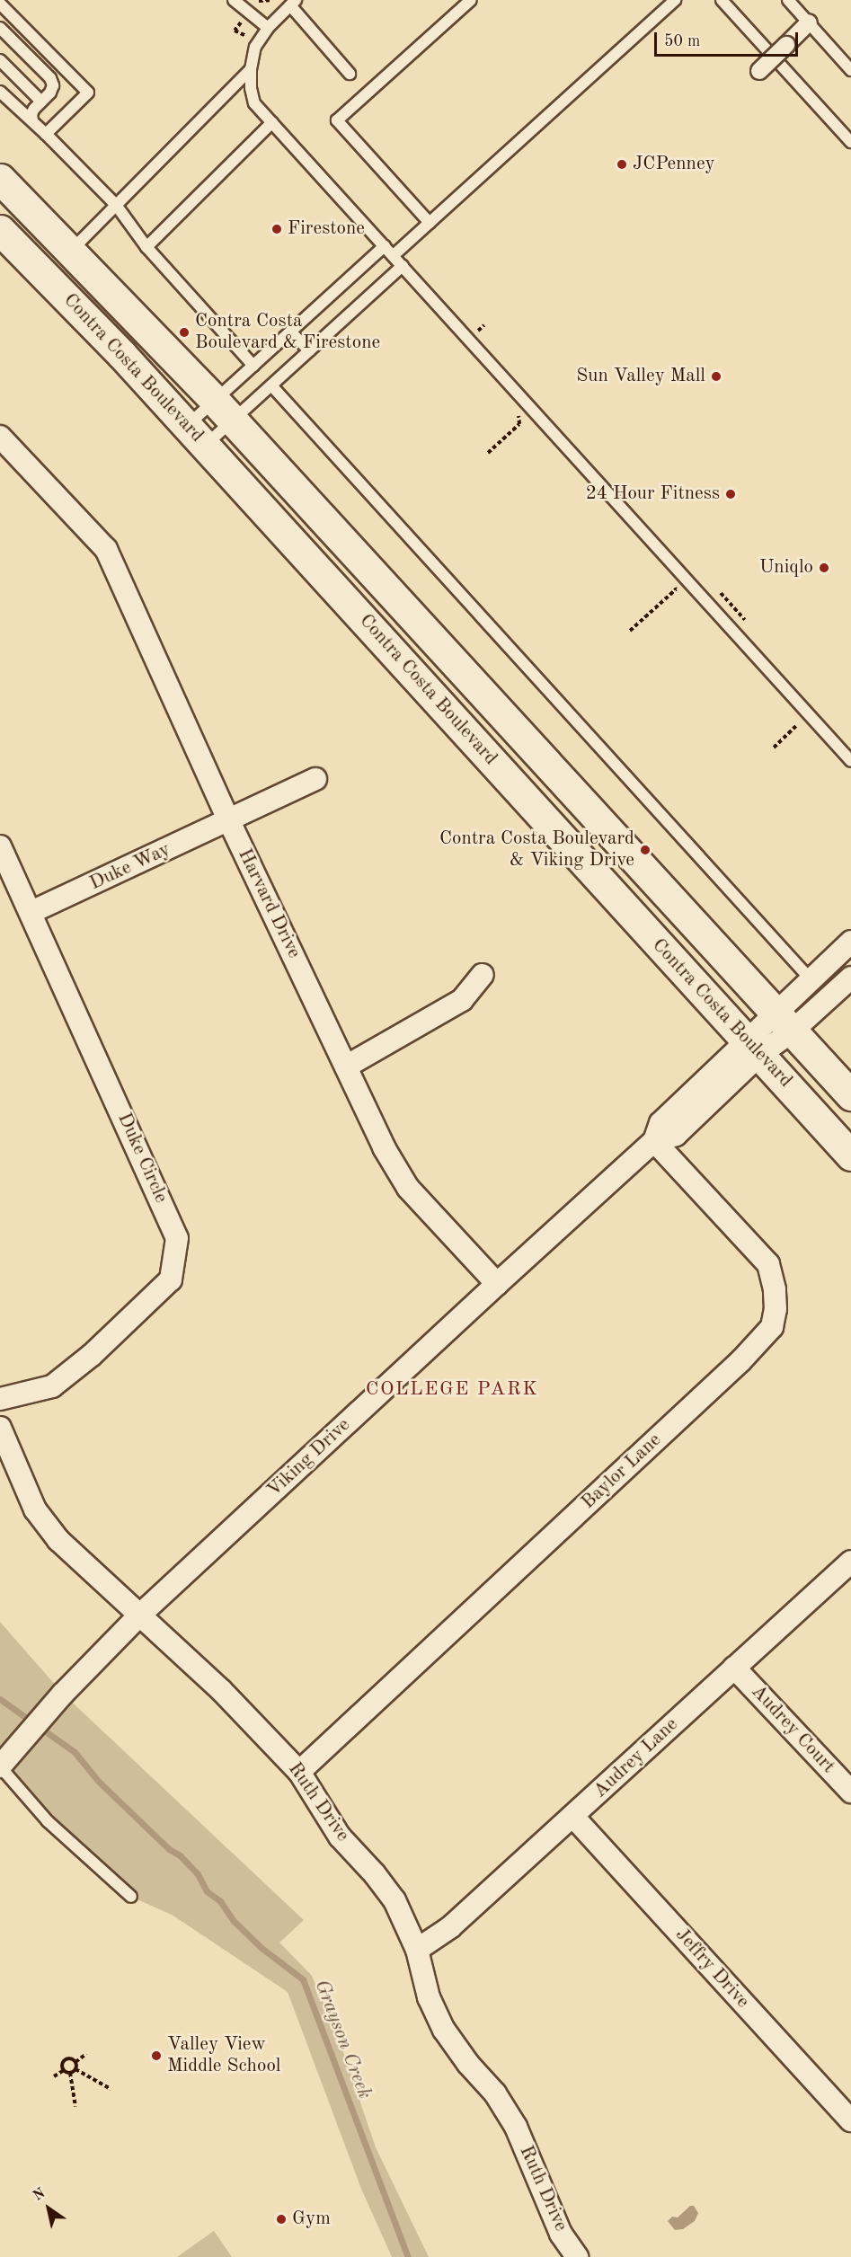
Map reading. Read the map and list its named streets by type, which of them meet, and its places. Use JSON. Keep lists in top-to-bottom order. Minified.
{"streets":{"main road":["Contra Costa Boulevard"],"street":["Duke Way","Harvard Drive","Duke Circle","Viking Drive","Baylor Lane","Audrey Court","Audrey Lane","Ruth Drive","Jeffry Drive"]},"crossings":[["Contra Costa Boulevard","Viking Drive"],["Duke Way","Harvard Drive"],["Duke Way","Duke Circle"],["Harvard Drive","Viking Drive"],["Viking Drive","Baylor Lane"],["Viking Drive","Ruth Drive"],["Baylor Lane","Ruth Drive"],["Audrey Court","Audrey Lane"],["Audrey Lane","Ruth Drive"],["Audrey Lane","Jeffry Drive"]],"districts":["COLLEGE PARK"],"water":["Grayson Creek"],"places":["JCPenney","Firestone","Contra Costa Boulevard & Firestone","Sun Valley Mall","24 Hour Fitness","Uniqlo","Contra Costa Boulevard & Viking Drive","Valley View Middle School","Gym"],"scale_bar":"50 m","north":"top left"}
